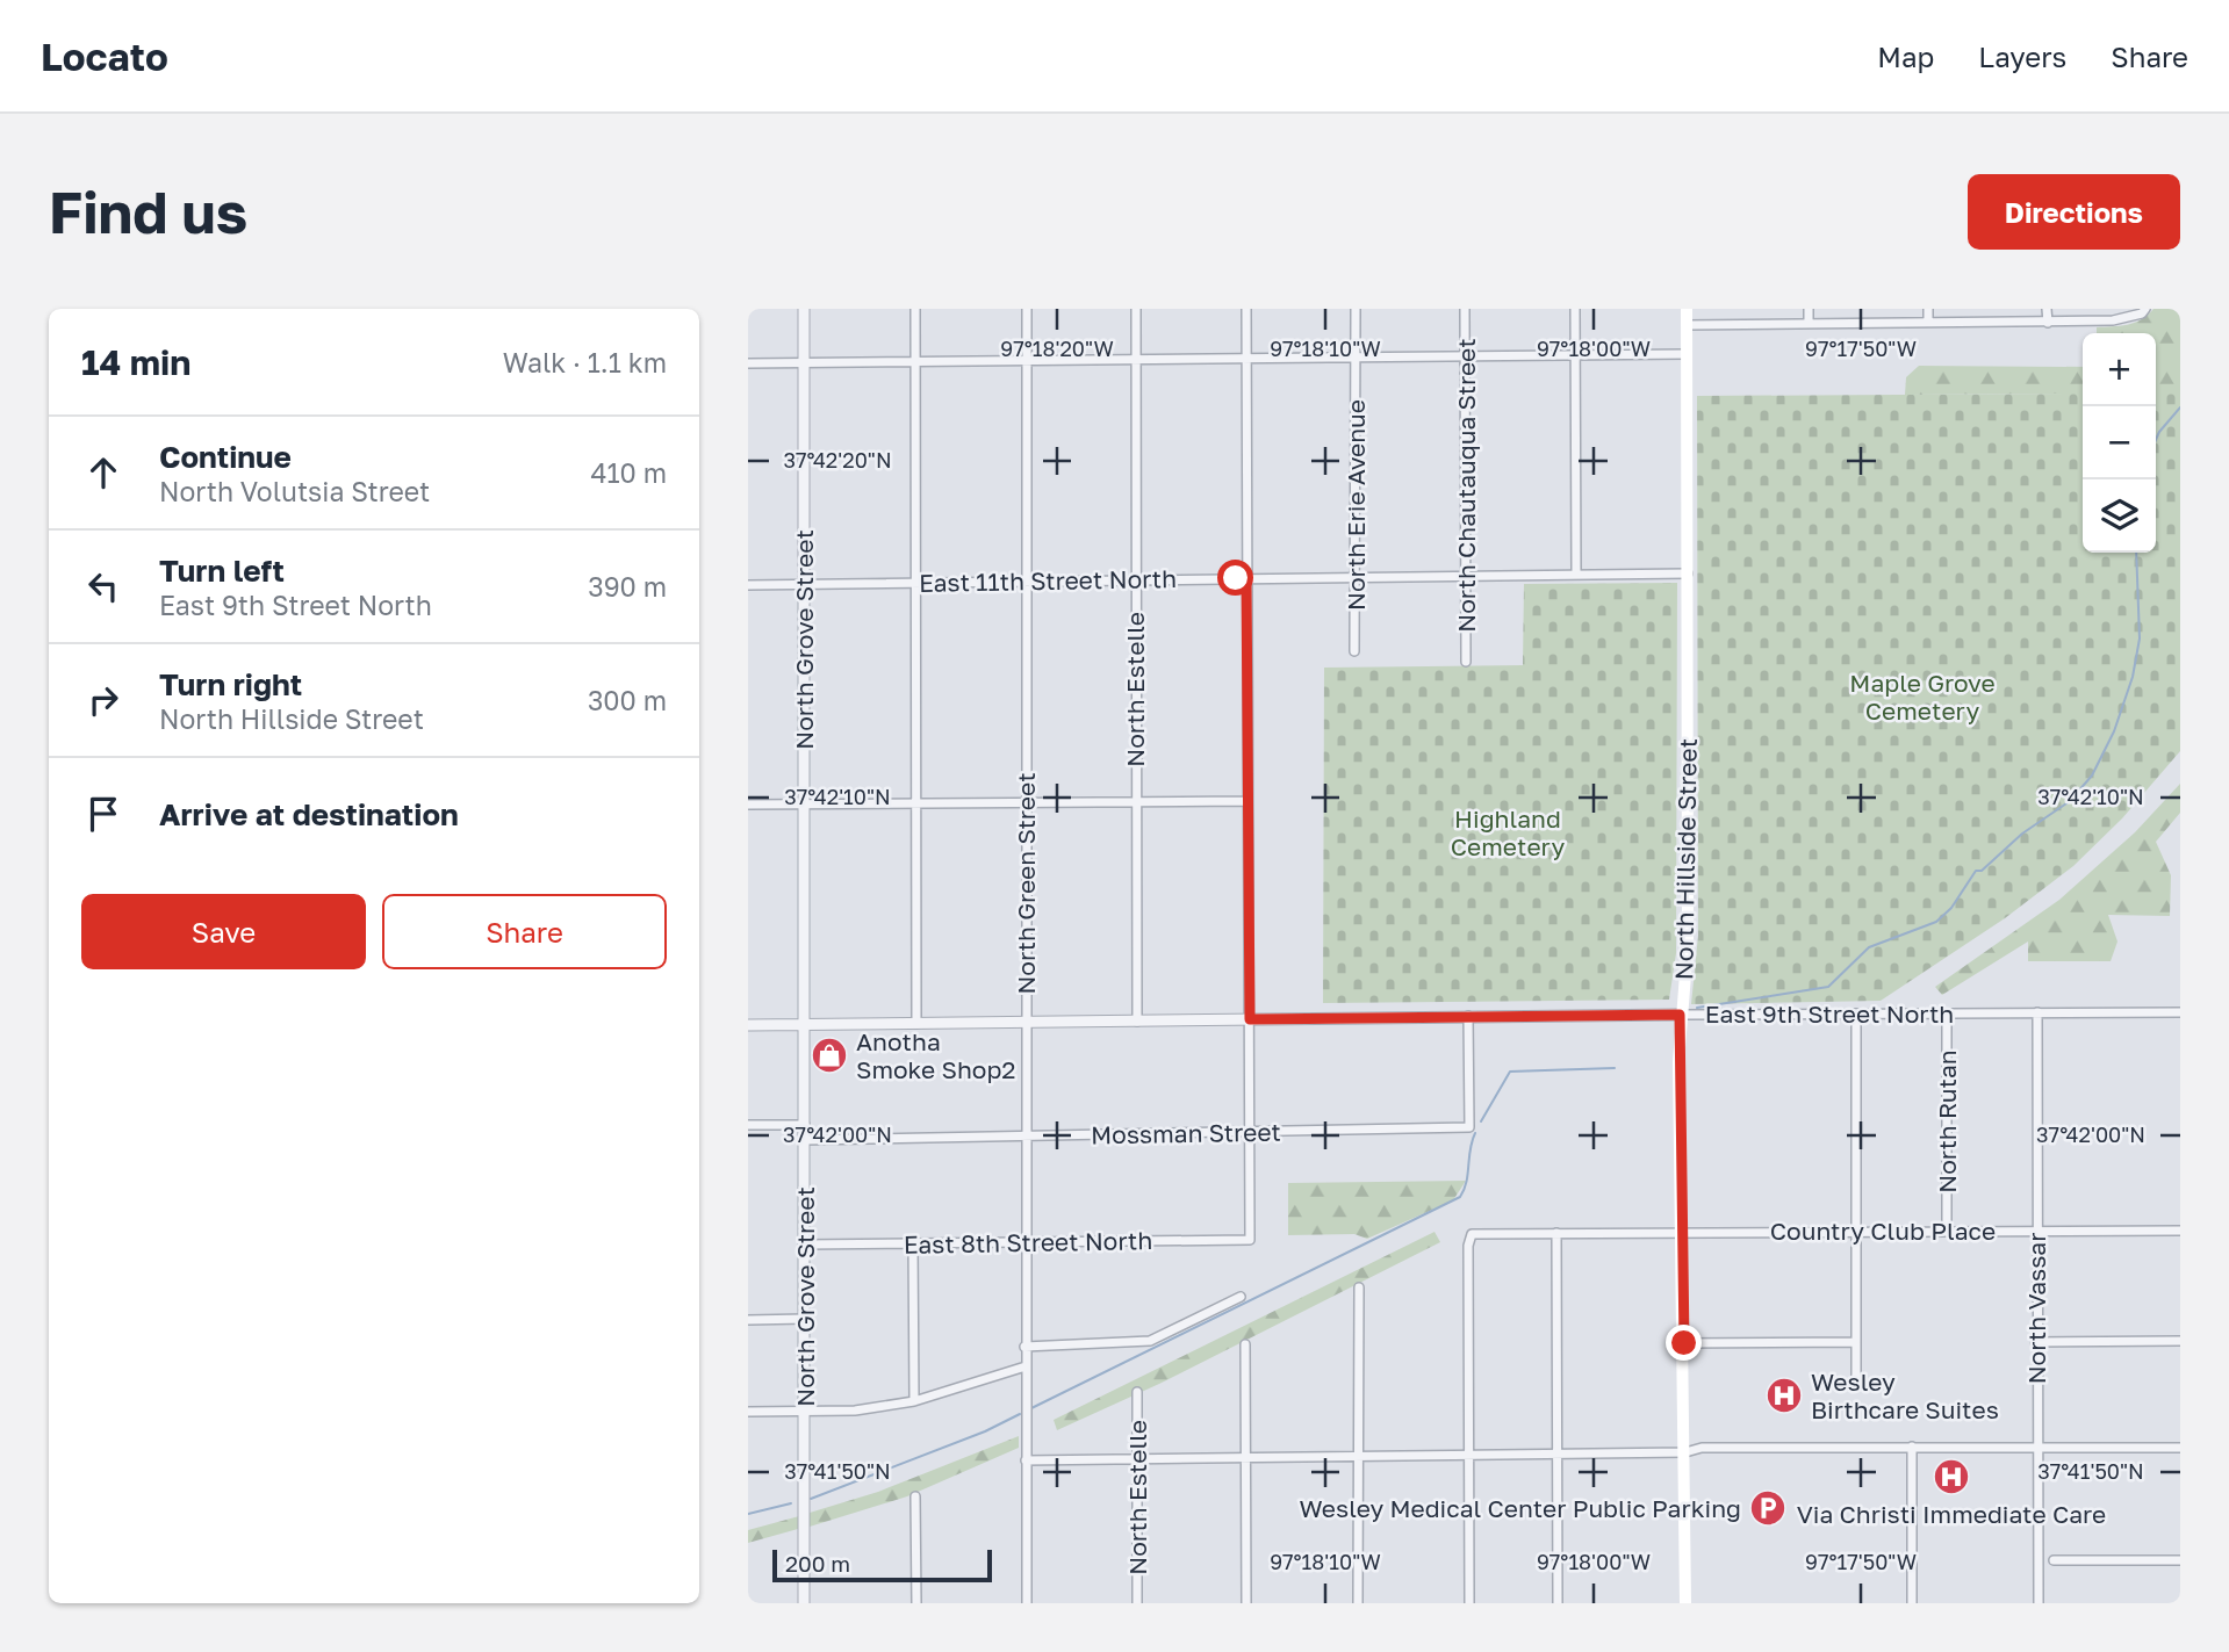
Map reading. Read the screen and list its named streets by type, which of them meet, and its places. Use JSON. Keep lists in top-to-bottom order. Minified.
{"streets":{"main road":["North Hillside Street"],"street":["North Chautauqua Street","North Erie Avenue","East 11th Street North","North Grove Street","North Estelle","North Green Street","East 9th Street North","North Rutan","Mossman Street","Country Club Place","East 8th Street North","North Vassar"]},"crossings":[["North Chautauqua Street","East 11th Street North"],["North Erie Avenue","East 11th Street North"],["East 11th Street North","North Grove Street"],["East 11th Street North","North Estelle"],["East 11th Street North","North Hillside Street"],["East 11th Street North","North Green Street"],["North Grove Street","East 9th Street North"],["North Grove Street","Mossman Street"],["North Grove Street","East 8th Street North"],["North Estelle","East 9th Street North"],["North Hillside Street","East 9th Street North"],["North Hillside Street","Country Club Place"],["North Green Street","East 9th Street North"],["North Green Street","Mossman Street"],["North Green Street","East 8th Street North"],["East 9th Street North","North Rutan"],["East 9th Street North","Mossman Street"],["East 9th Street North","North Vassar"],["North Rutan","Country Club Place"],["Mossman Street","East 8th Street North"],["Country Club Place","North Vassar"]],"parks":["Maple Grove Cemetery","Highland Cemetery"],"places":{"shop":["Anotha Smoke Shop2"],"hospital":["Wesley Birthcare Suites","Via Christi Immediate Care"],"parking":["Wesley Medical Center Public Parking"]},"scale_bar":"200 m","page":{"header":"Locato","nav":["Map","Layers","Share"],"buttons":["Directions",["Save","Share"]],"title":"Find us","heading":["14 min","Walk · 1.1 km"],"map_buttons":["+","−"],"list":[["Continue","North Volutsia Street","410 m"],["Turn left","East 9th Street North","390 m"],["Turn right","North Hillside Street","300 m"],"Arrive at destination"],"scale":"200 m"},"coordinates":["97°18'20\"W","97°18'10\"W","97°18'00\"W","97°17'50\"W","37°42'20\"N","37°42'10\"N","37°42'00\"N","37°41'50\"N"]}
